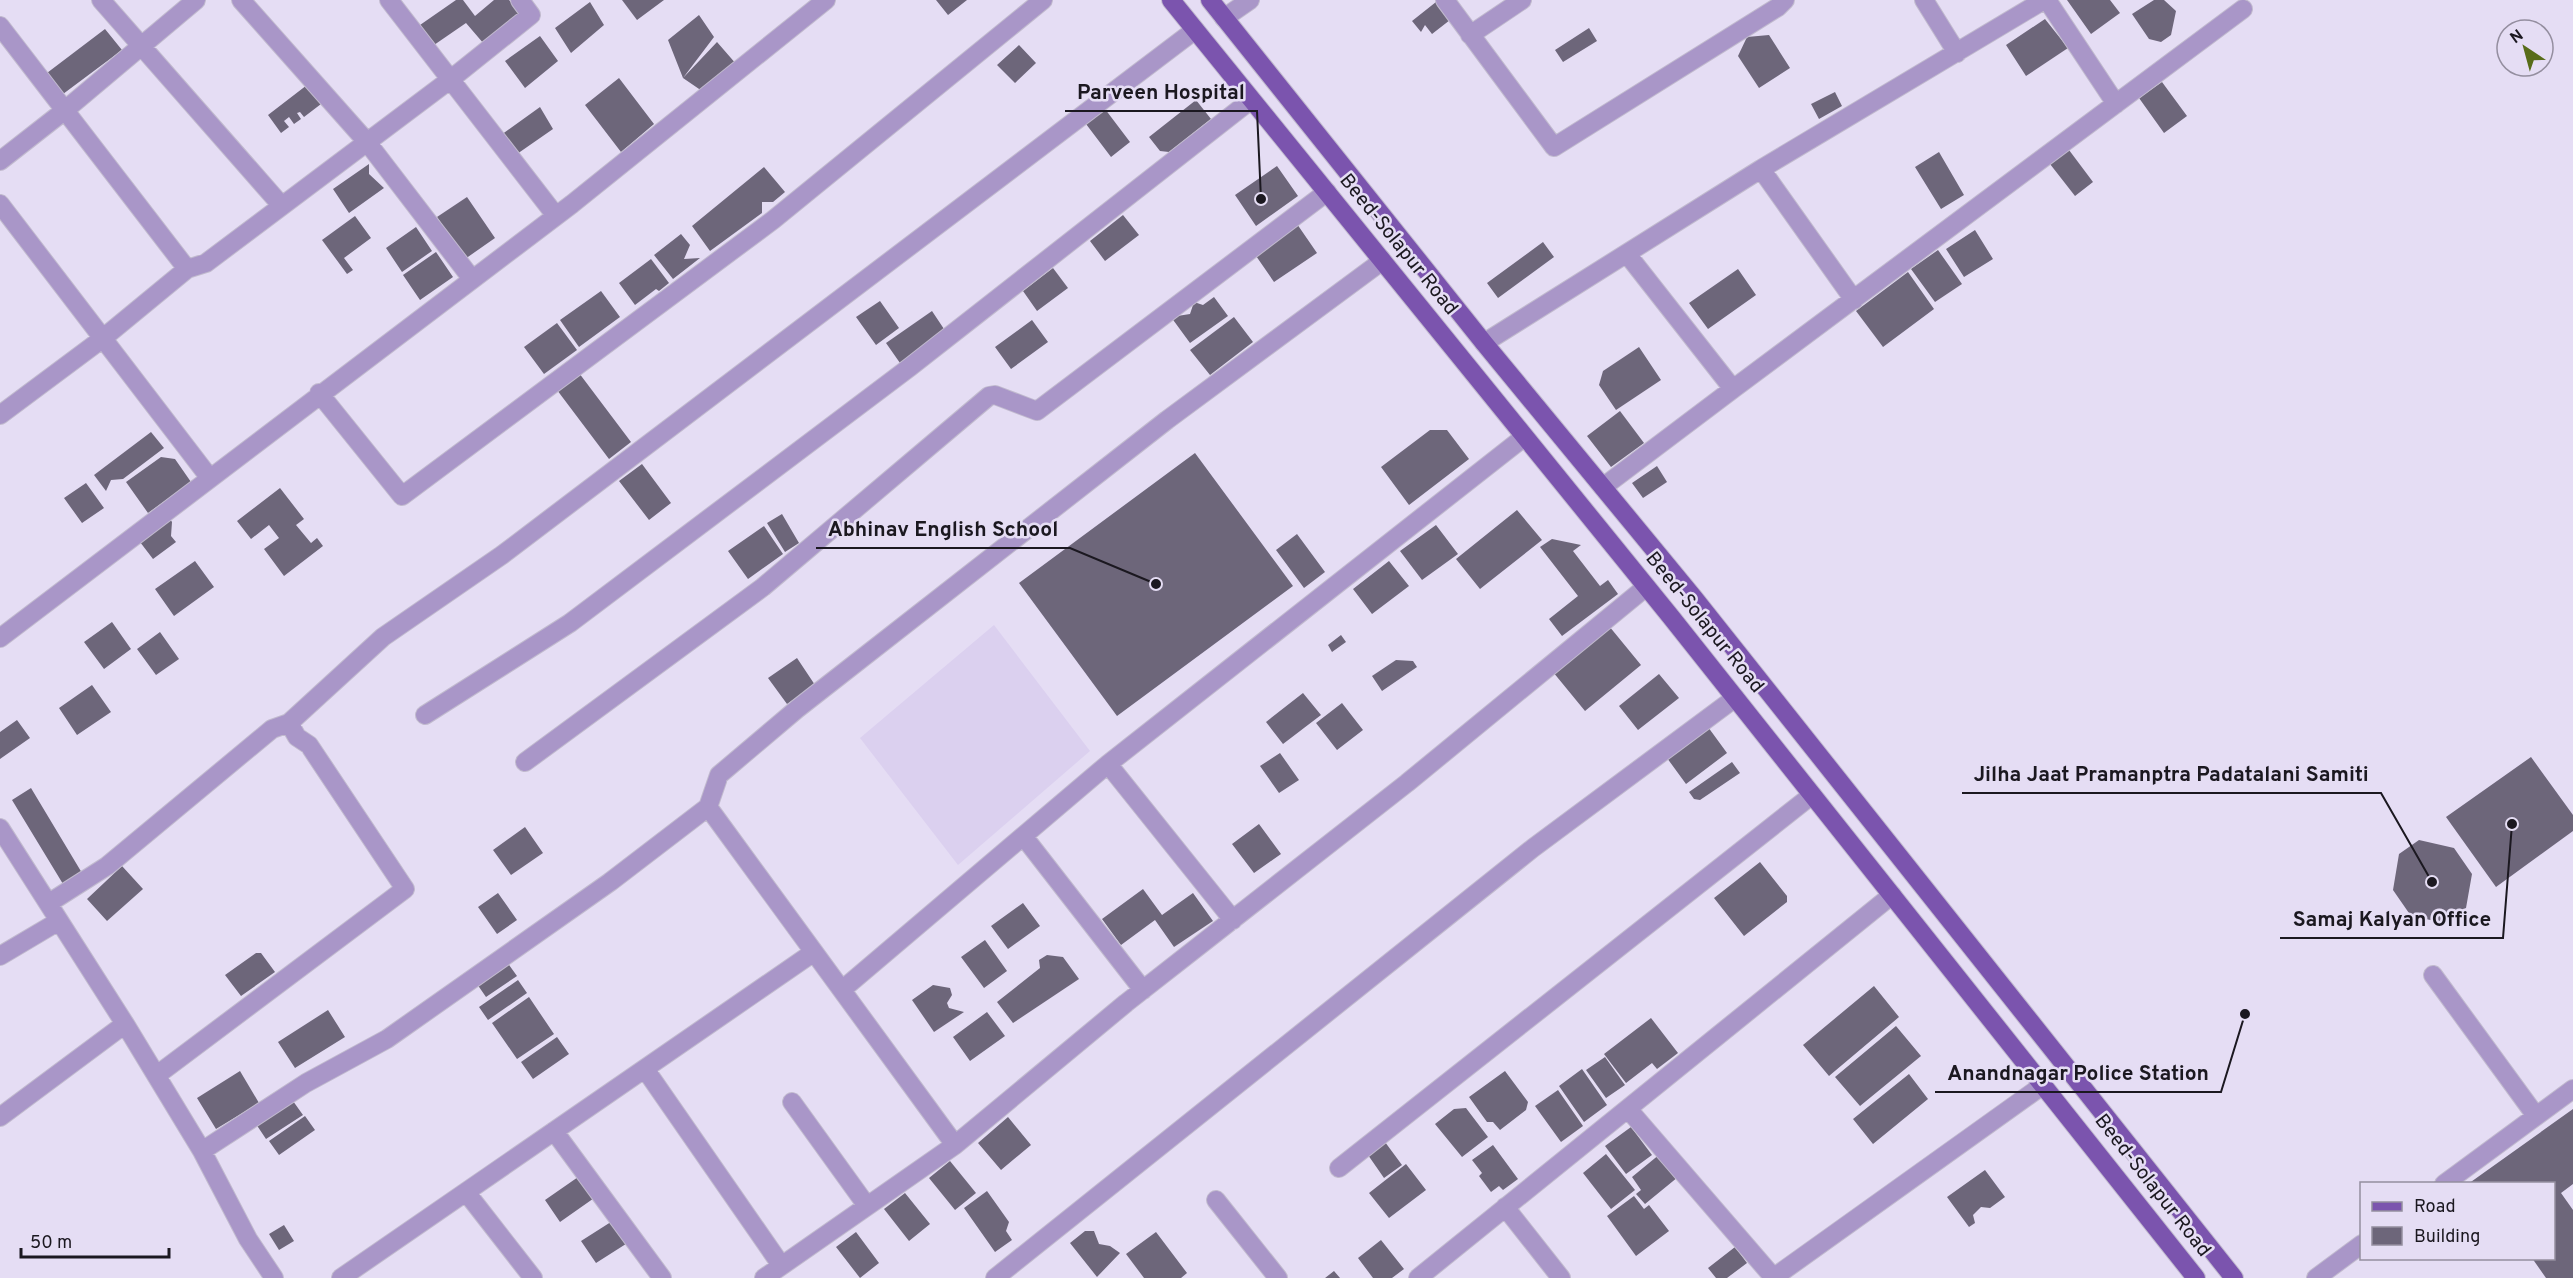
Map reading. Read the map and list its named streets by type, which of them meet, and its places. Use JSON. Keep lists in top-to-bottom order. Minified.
{"streets":{"main road":["Beed-Solapur Road"]},"places":["Parveen Hospital","Abhinav English School","Samaj Kalyan Office","Jilha Jaat Pramanptra Padatalani Samiti","Anandnagar Police Station"],"legend":["Road","Building"],"scale_bar":"50 m","north":"top left"}
